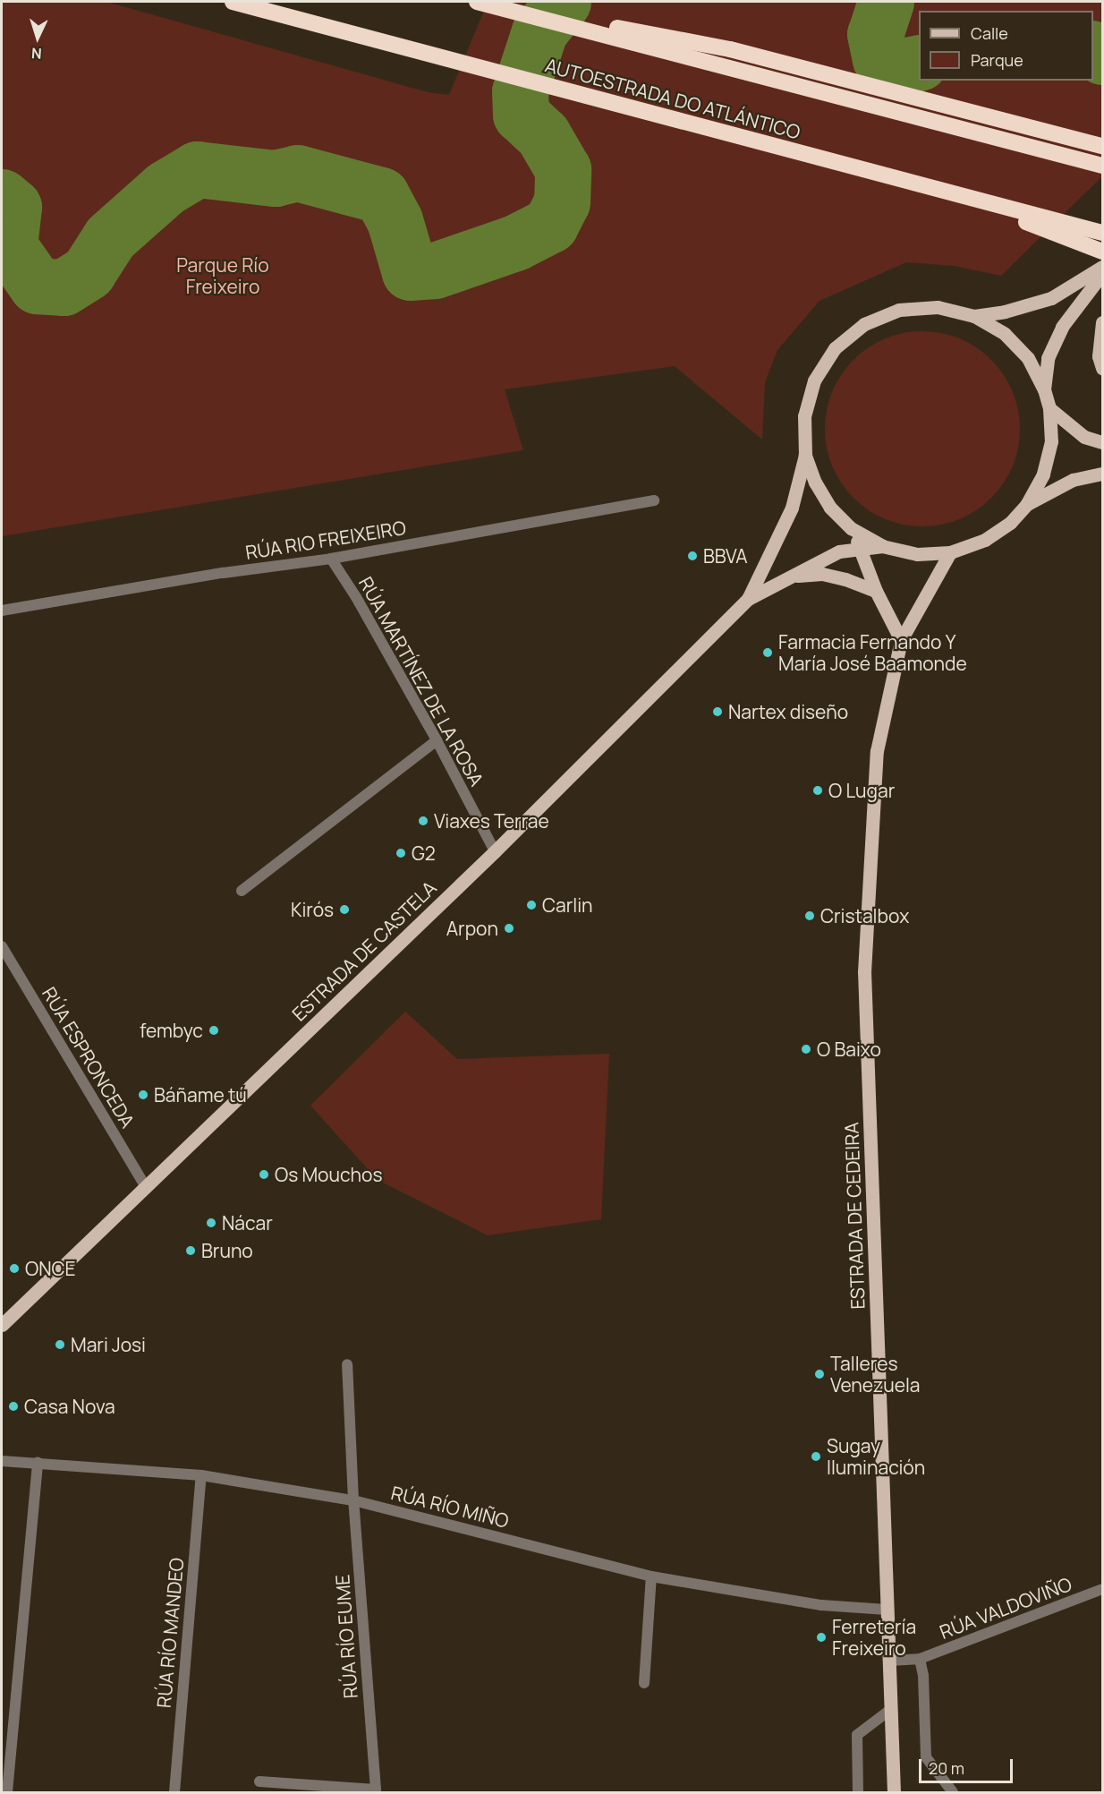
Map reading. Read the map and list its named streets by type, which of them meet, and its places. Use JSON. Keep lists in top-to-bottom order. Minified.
{"streets":{"highway":["AUTOESTRADA DO ATLÁNTICO"],"main road":["ESTRADA DE CASTELA","ESTRADA DE CEDEIRA"],"street":["RÚA RIO FREIXEIRO","RÚA MARTÍNEZ DE LA ROSA","RÚA ESPRONCEDA","RÚA RÍO MIÑO","RÚA VALDOVIÑO","RÚA RÍO MANDEO","RÚA RÍO EUME"]},"crossings":[["RÚA RIO FREIXEIRO","RÚA MARTÍNEZ DE LA ROSA"],["RÚA MARTÍNEZ DE LA ROSA","ESTRADA DE CASTELA"],["ESTRADA DE CASTELA","RÚA ESPRONCEDA"],["ESTRADA DE CEDEIRA","RÚA RÍO MIÑO"],["ESTRADA DE CEDEIRA","RÚA VALDOVIÑO"],["RÚA RÍO MIÑO","RÚA RÍO MANDEO"],["RÚA RÍO MIÑO","RÚA RÍO EUME"]],"parks":["Parque Río Freixeiro"],"places":["BBVA","Farmacia Fernando Y María José Baamonde","Nartex diseño","O Lugar","Viaxes Terrae","G2","Carlin","Kirós","Cristalbox","Arpon","fembyc","O Baixo","Báñame tú","Os Mouchos","Nácar","Bruno","ONCE","Mari Josi","Talleres Venezuela","Casa Nova","Sugay Iluminación","Ferretería Freixeiro"],"legend":["Calle","Parque"],"scale_bar":"20 m","north":"bottom"}
